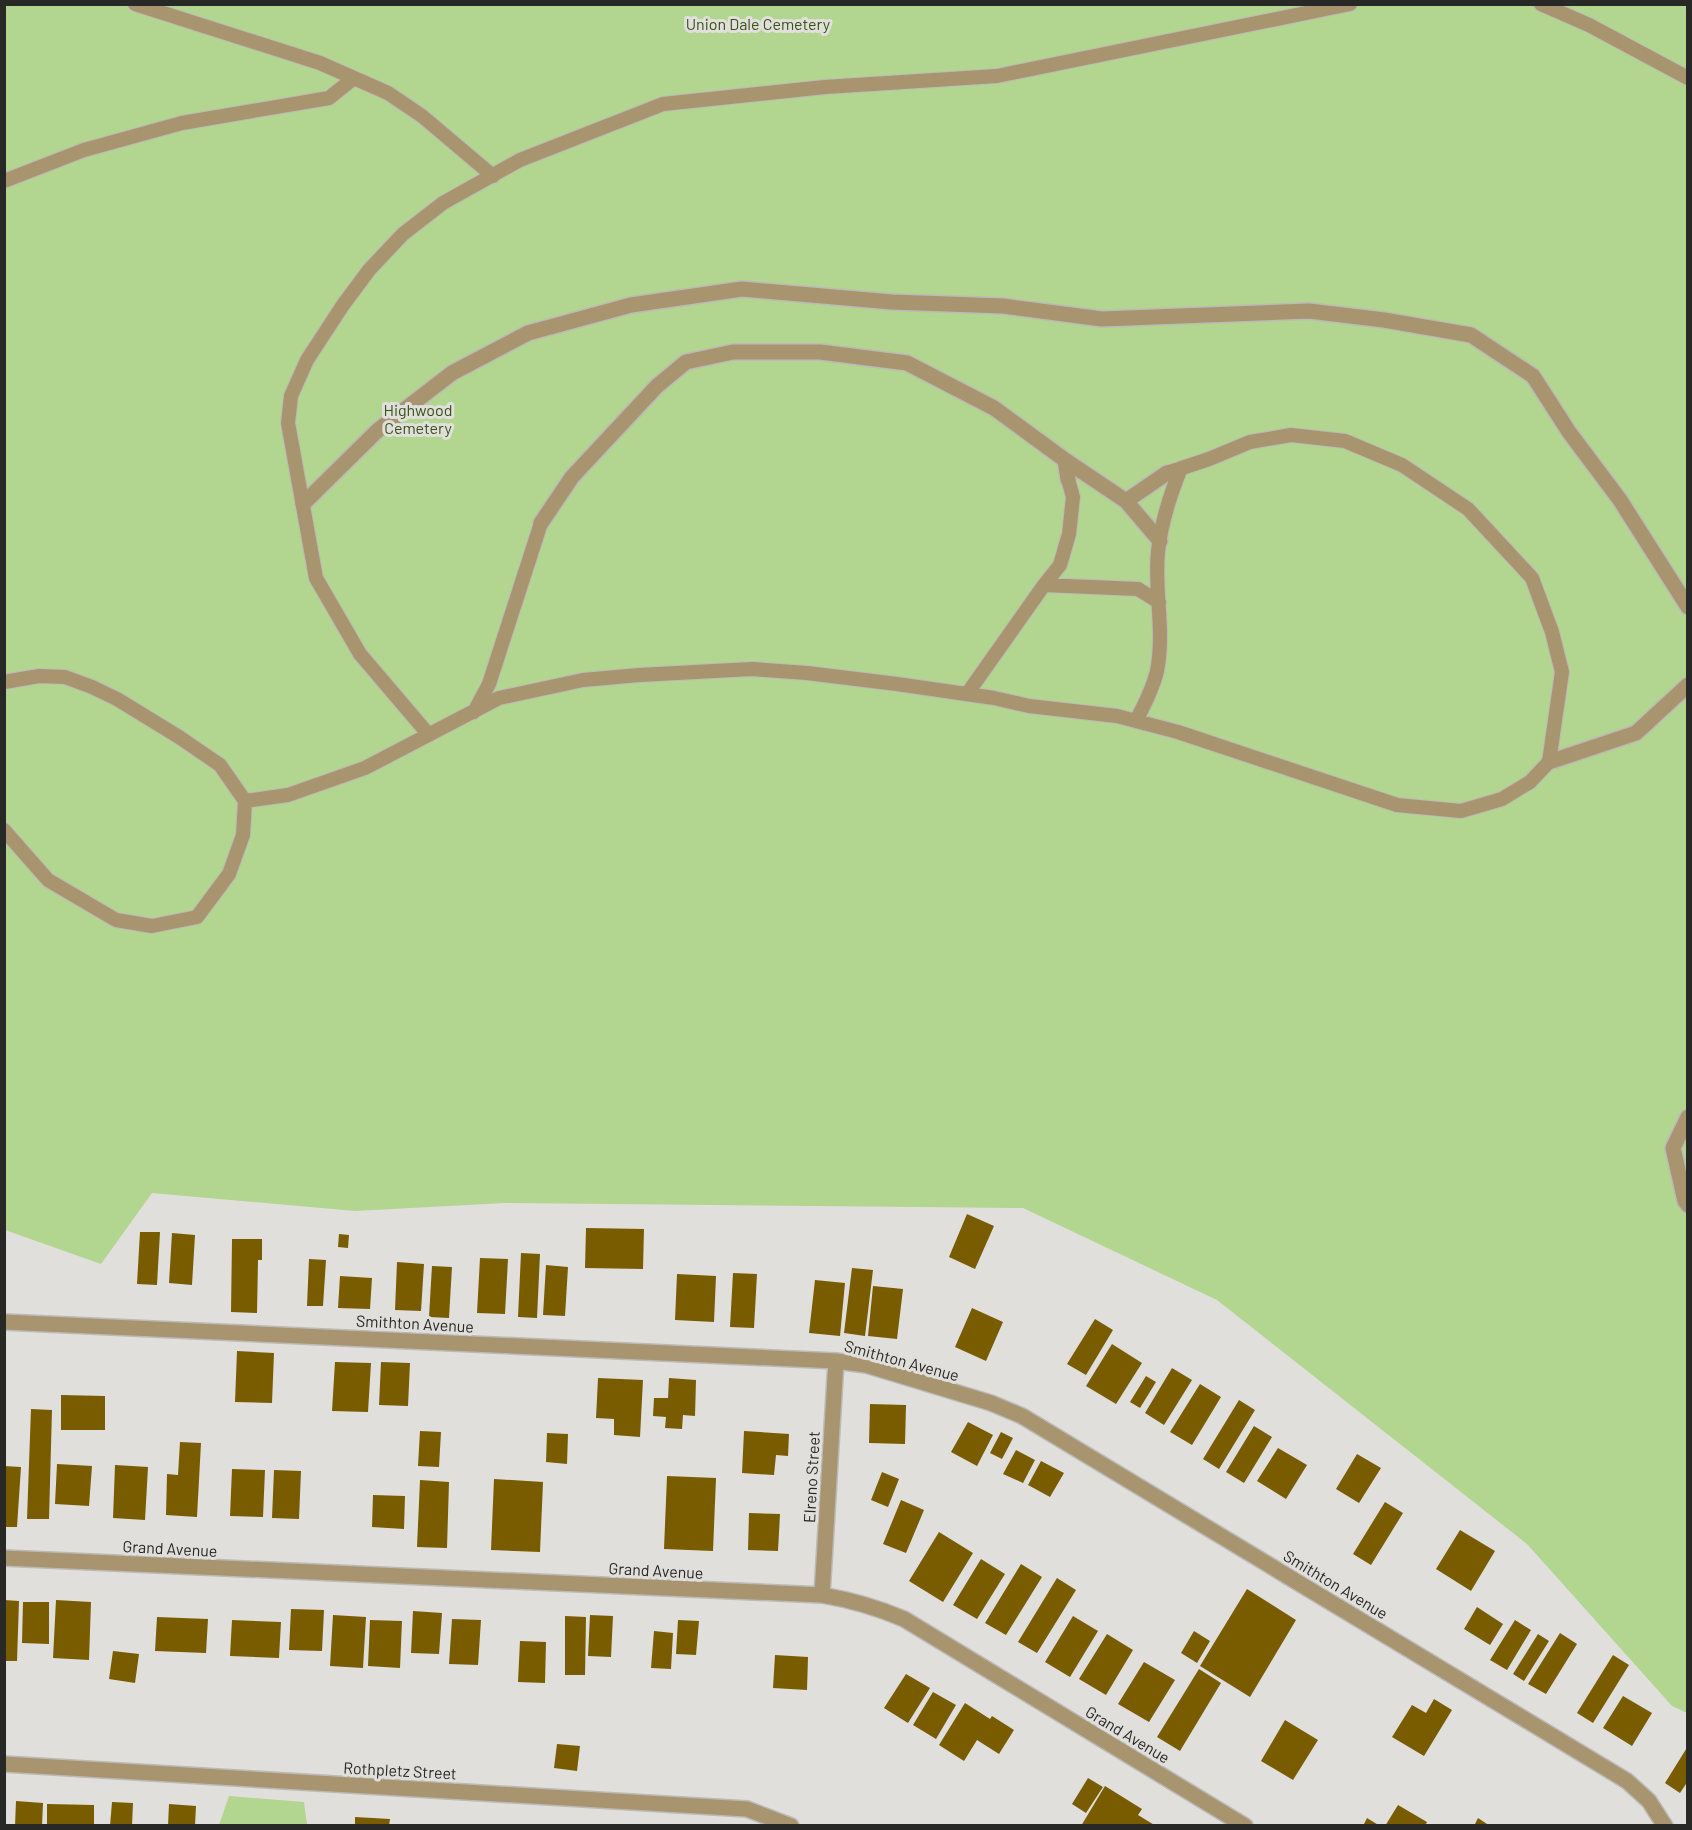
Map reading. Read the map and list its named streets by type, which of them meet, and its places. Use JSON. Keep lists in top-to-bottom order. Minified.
{"streets":{"street":["Smithton Avenue","Elreno Street","Grand Avenue","Rothpletz Street"]},"crossings":[["Smithton Avenue","Elreno Street"],["Elreno Street","Grand Avenue"]],"parks":["Union Dale Cemetery","Highwood Cemetery"]}
